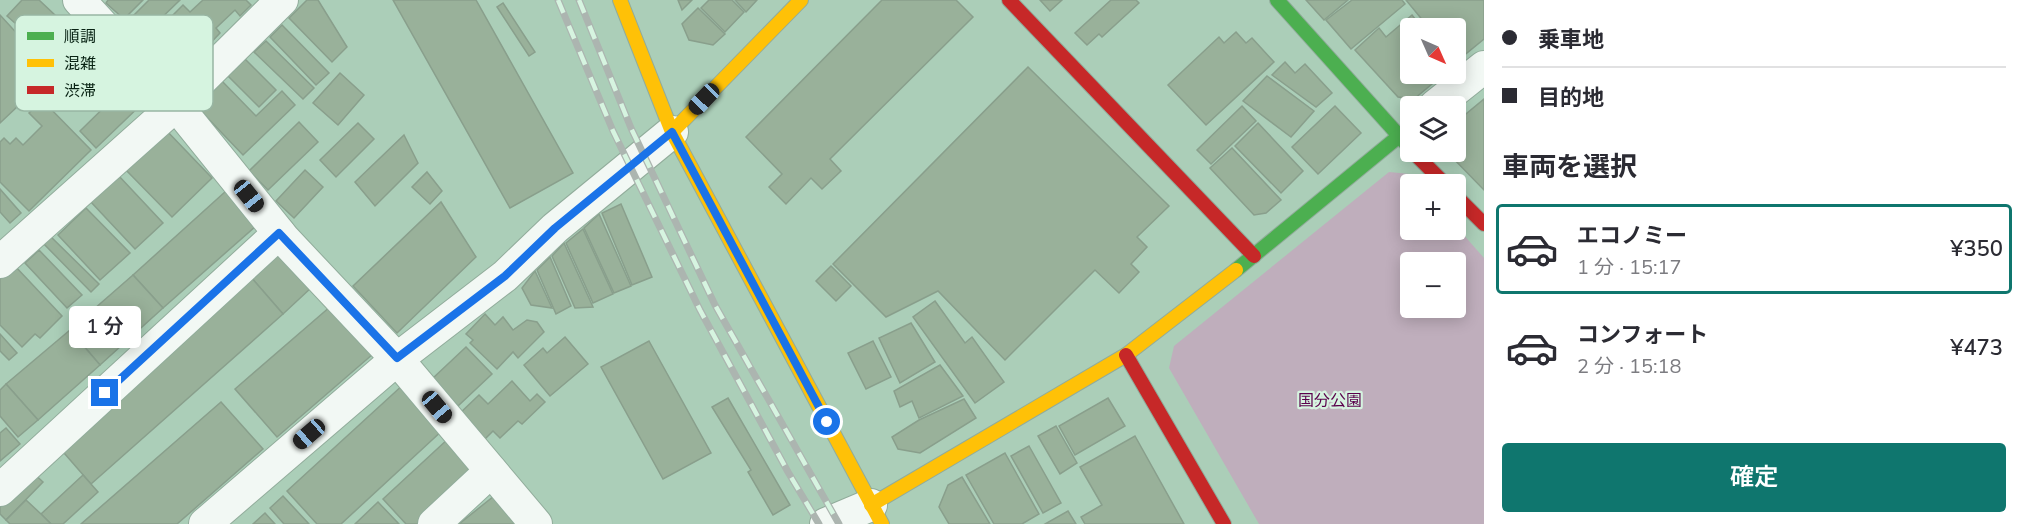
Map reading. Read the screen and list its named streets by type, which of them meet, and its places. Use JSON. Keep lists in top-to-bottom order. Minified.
{"parks":["国分公園"],"legend":["順調","混雑","渋滞"],"north":"bottom right","page":{"banner":["乗車地","目的地"],"map_buttons":["+","−"],"heading":"車両を選択","list":[{"name":"エコノミー","note":"1 分 · 15:17","value":"¥350"},{"name":"コンフォート","note":"2 分 · 15:18","value":"¥473"}],"bubble":"1 分","buttons":"確定"}}
